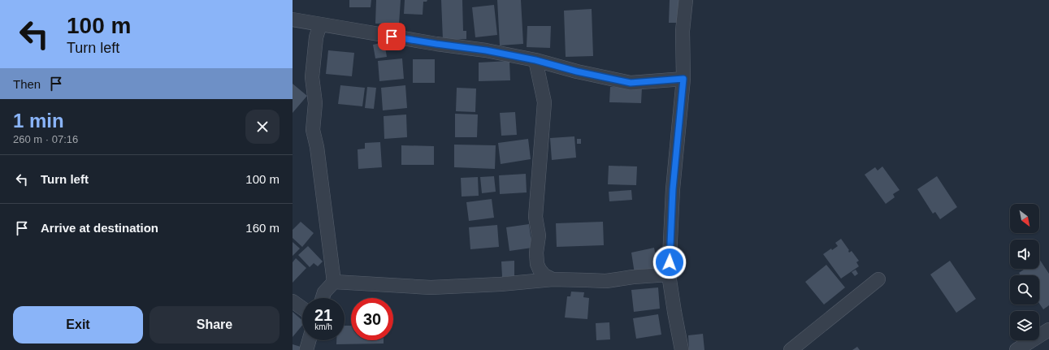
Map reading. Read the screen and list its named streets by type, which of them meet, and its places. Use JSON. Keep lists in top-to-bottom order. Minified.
{"north":"bottom right","page":{"turn":["100 m","Turn left"],"then":"Then","heading":["1 min","260 m · 07:16"],"list":[{"name":"Turn left","value":"100 m"},{"name":"Arrive at destination","value":"160 m"}],"speed":"21 km/h","limit":"30","buttons":["Exit","Share"]}}
